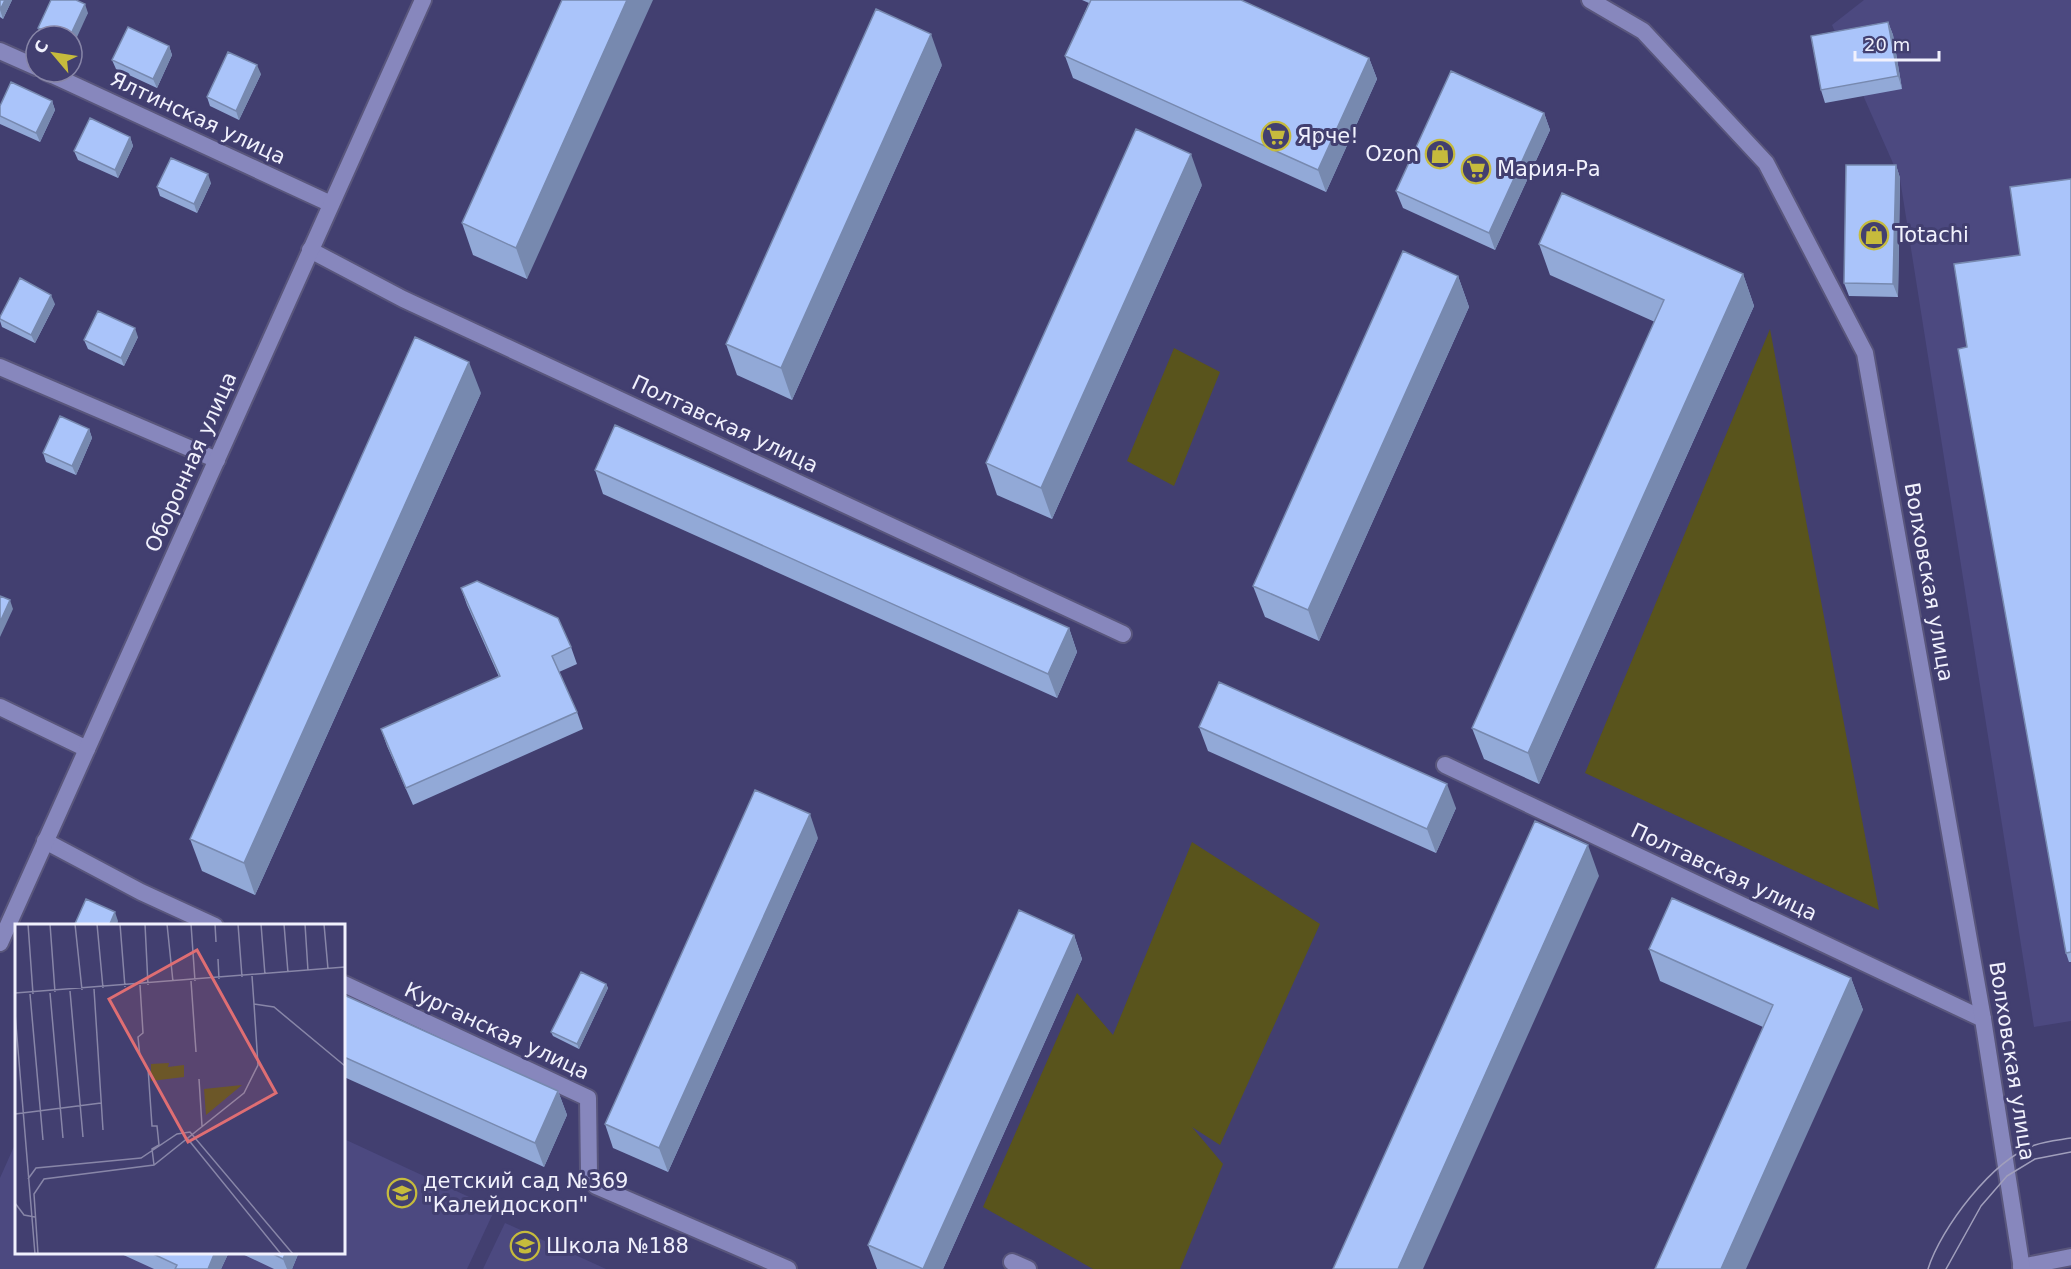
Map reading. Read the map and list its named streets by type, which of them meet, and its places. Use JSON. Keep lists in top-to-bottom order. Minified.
{"streets":{"street":["Ялтинская улица","Полтавская улица","Оборонная улица","Волховская улица","Курганская улица"]},"crossings":[["Ялтинская улица","Оборонная улица"],["Полтавская улица","Оборонная улица"],["Полтавская улица","Волховская улица"]],"places":{"supermarket":["Ярче!","Мария-Ра"],"shop":["Ozon","Totachi"],"school or university":["детский сад №369 \"Калейдоскоп\"","Школа №188"]},"scale_bar":"20 m","north":"top left"}
